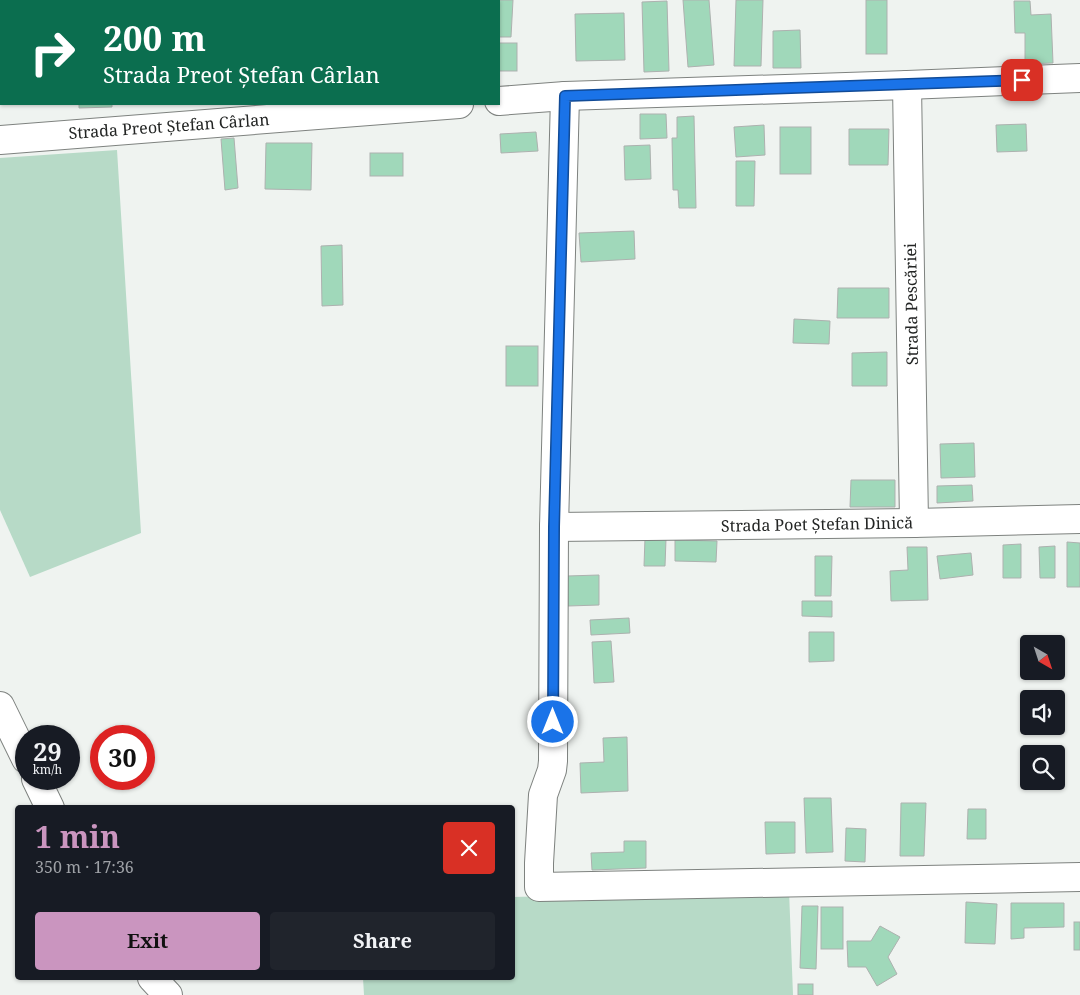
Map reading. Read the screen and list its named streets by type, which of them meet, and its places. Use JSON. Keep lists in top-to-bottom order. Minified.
{"streets":{"street":["Strada Preot Ștefan Cârlan","Strada Pescăriei","Strada Poet Ștefan Dinică"]},"crossings":[["Strada Pescăriei","Strada Poet Ștefan Dinică"]],"north":"bottom right","page":{"turn":["200 m","Strada Preot Ștefan Cârlan"],"speed":"29 km/h","limit":"30","heading":["1 min","350 m · 17:36"],"buttons":["Exit","Share"]}}
